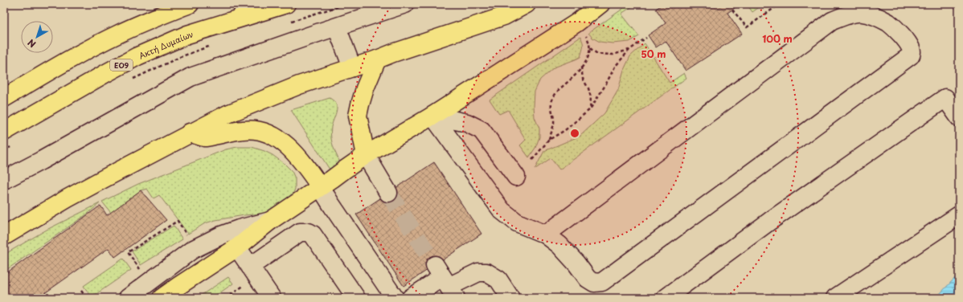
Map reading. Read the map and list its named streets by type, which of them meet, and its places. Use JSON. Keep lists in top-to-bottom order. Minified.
{"streets":{"main road":["Ακτή Δυμαίων","ΕΟ9"]},"north":"bottom left","rings":["100 m","50 m"]}
